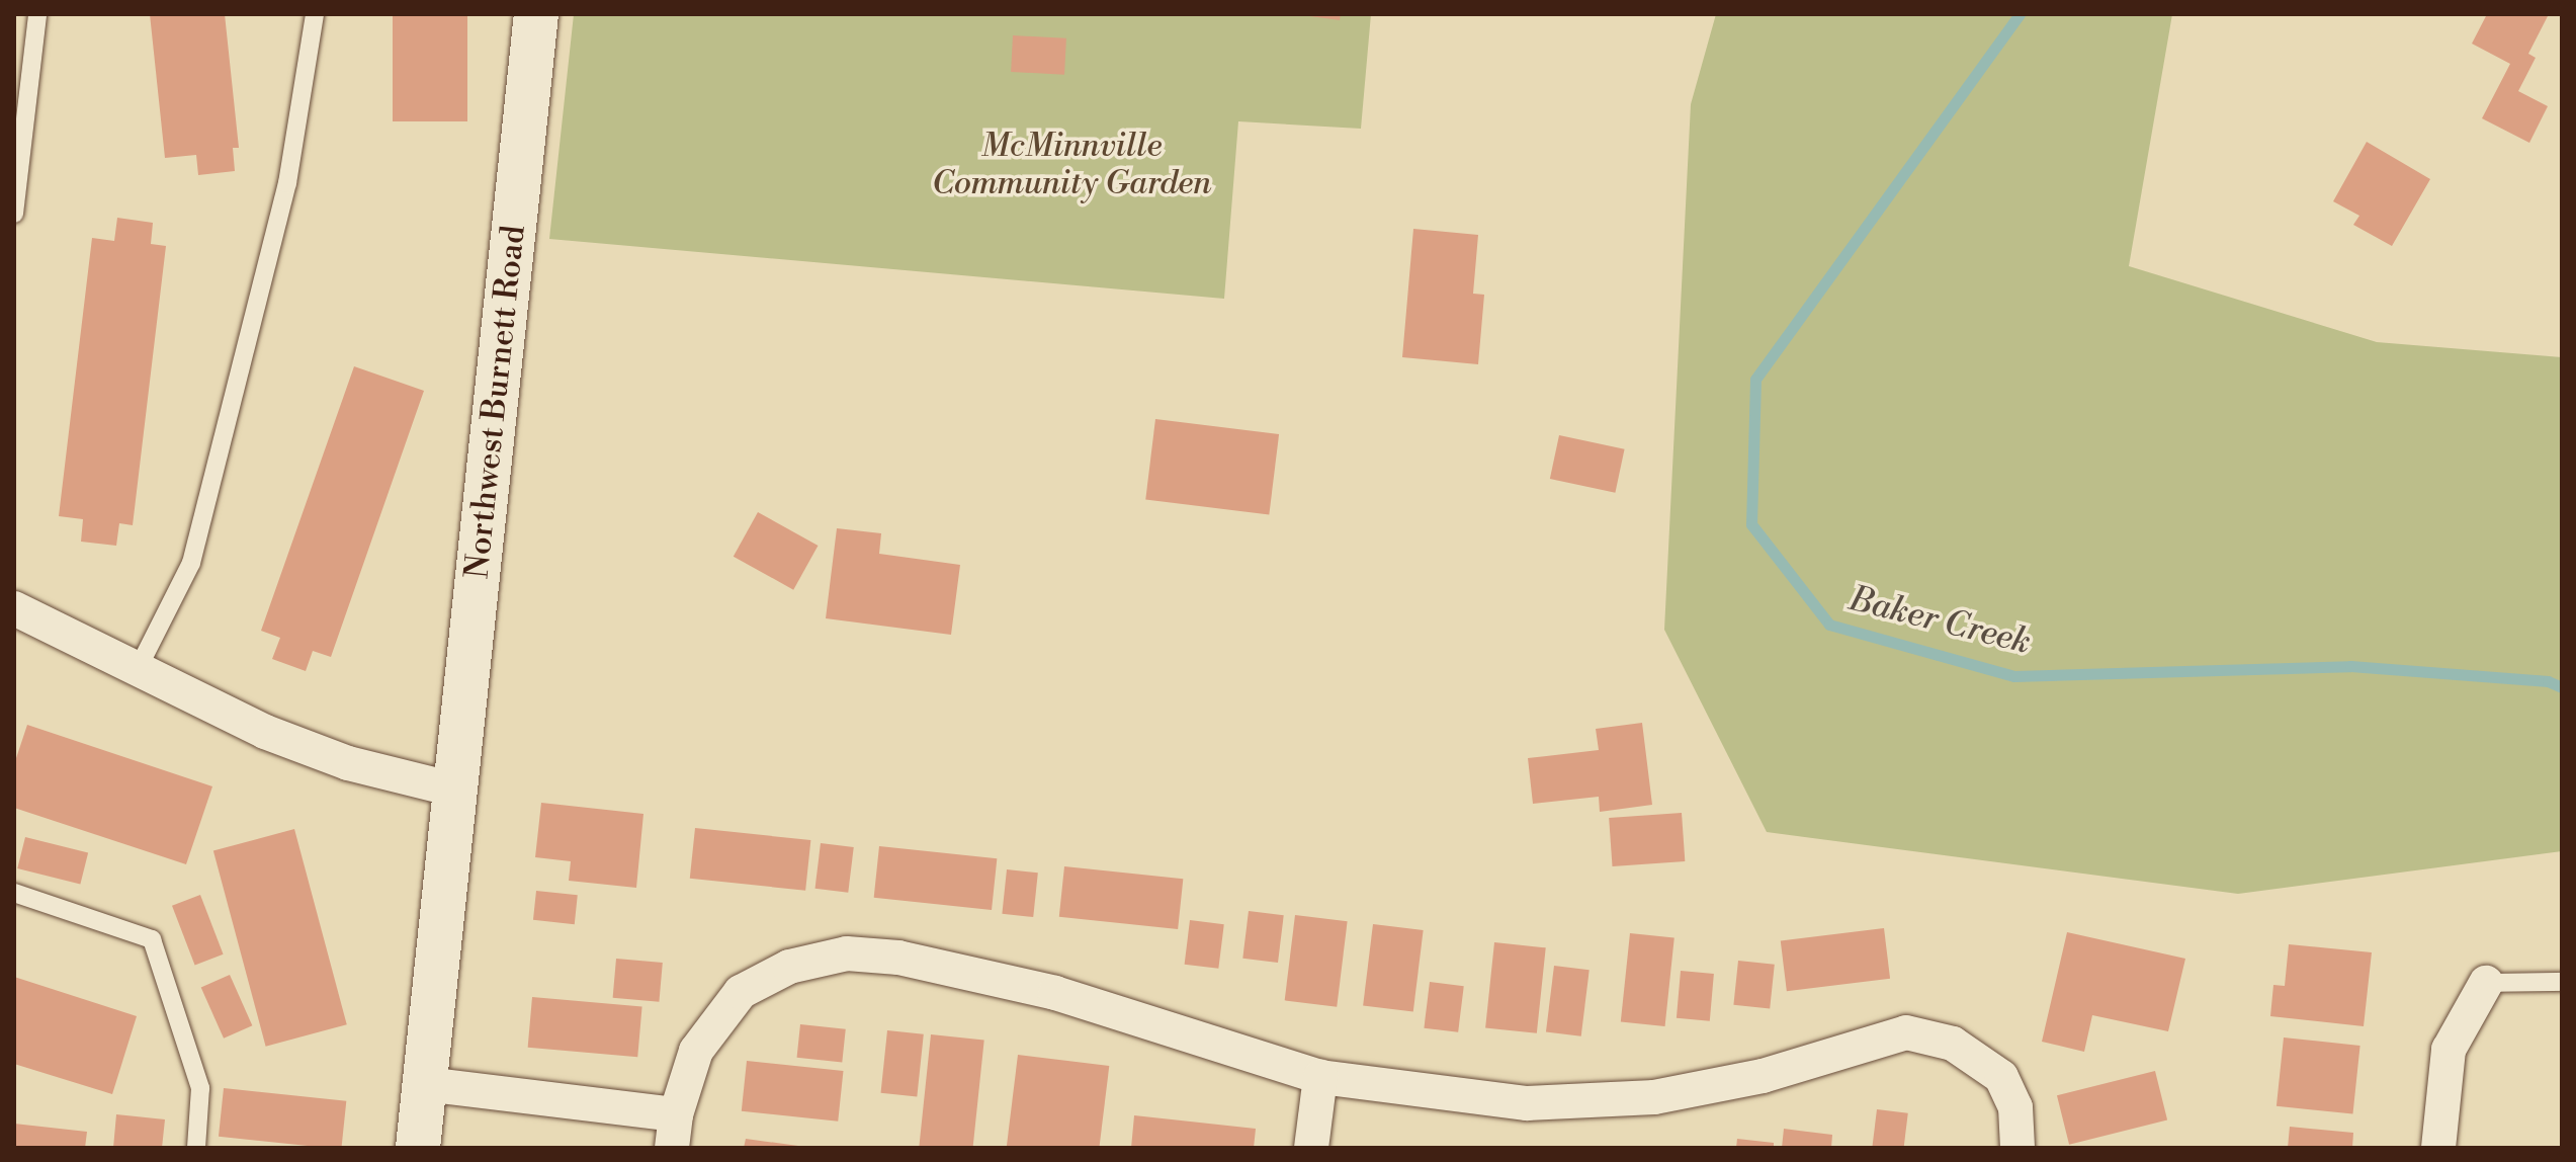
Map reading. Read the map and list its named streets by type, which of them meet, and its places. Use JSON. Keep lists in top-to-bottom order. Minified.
{"streets":{"street":["Northwest Burnett Road"]},"water":["Baker Creek"],"parks":["McMinnville Community Garden"]}
